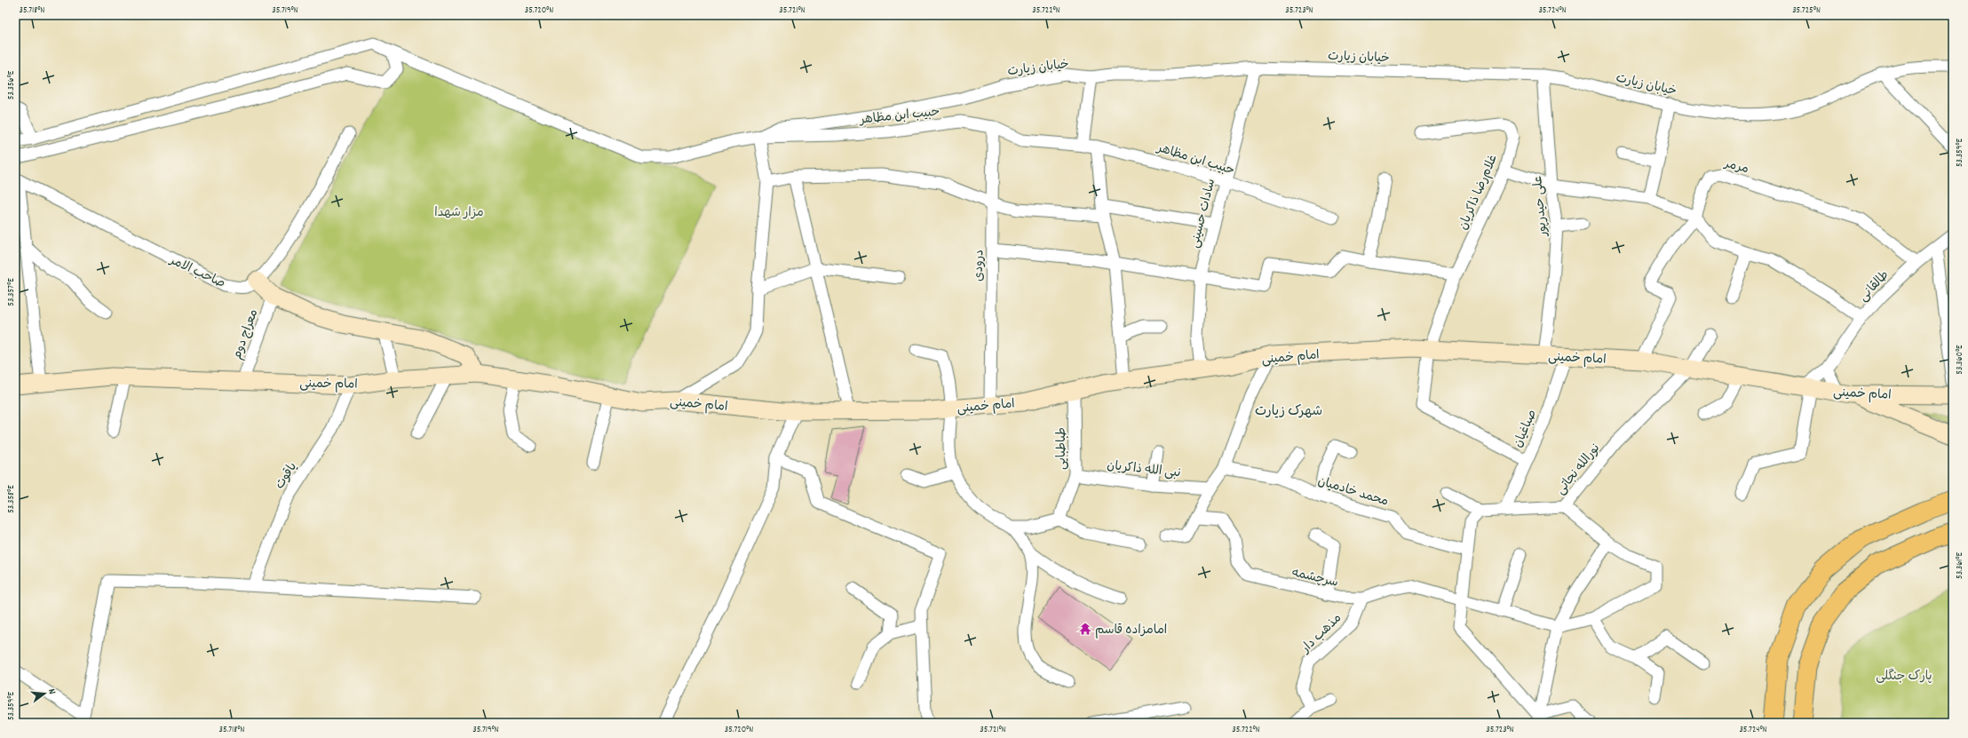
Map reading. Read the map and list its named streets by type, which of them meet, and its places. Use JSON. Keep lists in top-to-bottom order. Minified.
{"streets":{"street":["خیابان زیارت","حبیب ابن مظاهر","مرمر","غلام‌رضا ذاکریان","علی حیدرپور","سادات حسینی","درودی","صاحب الامر","طالقانی","معراج دوم","امام خمینی","صباغیان","طباطبایی","نبی الله ذاکریان","نورالله نجاتی","یاقوت","محمد خادمیان","سرچشمه","مذهب دار"]},"crossings":[["خیابان زیارت","حبیب ابن مظاهر"],["خیابان زیارت","علی حیدرپور"],["خیابان زیارت","سادات حسینی"],["حبیب ابن مظاهر","سادات حسینی"],["حبیب ابن مظاهر","درودی"],["مرمر","طالقانی"],["مرمر","امام خمینی"],["غلام‌رضا ذاکریان","امام خمینی"],["غلام‌رضا ذاکریان","صباغیان"],["علی حیدرپور","امام خمینی"],["سادات حسینی","امام خمینی"],["درودی","امام خمینی"],["طالقانی","امام خمینی"],["معراج دوم","امام خمینی"],["امام خمینی","صباغیان"],["امام خمینی","طباطبایی"],["امام خمینی","نورالله نجاتی"],["امام خمینی","یاقوت"],["صباغیان","نورالله نجاتی"],["طباطبایی","نبی الله ذاکریان"],["سرچشمه","مذهب دار"]],"districts":["شهرک زیارت"],"parks":["مزار شهدا","پارک جنگلی"],"places":{"temple":["امامزاده قاسم"]},"north":"right","coordinates":["35.718°N","35.719°N","35.720°N","35.721°N","35.722°N","35.723°N","35.724°N","35.725°N","53.356°E","53.359°E","53.357°E","53.360°E","53.358°E","53.361°E"]}
